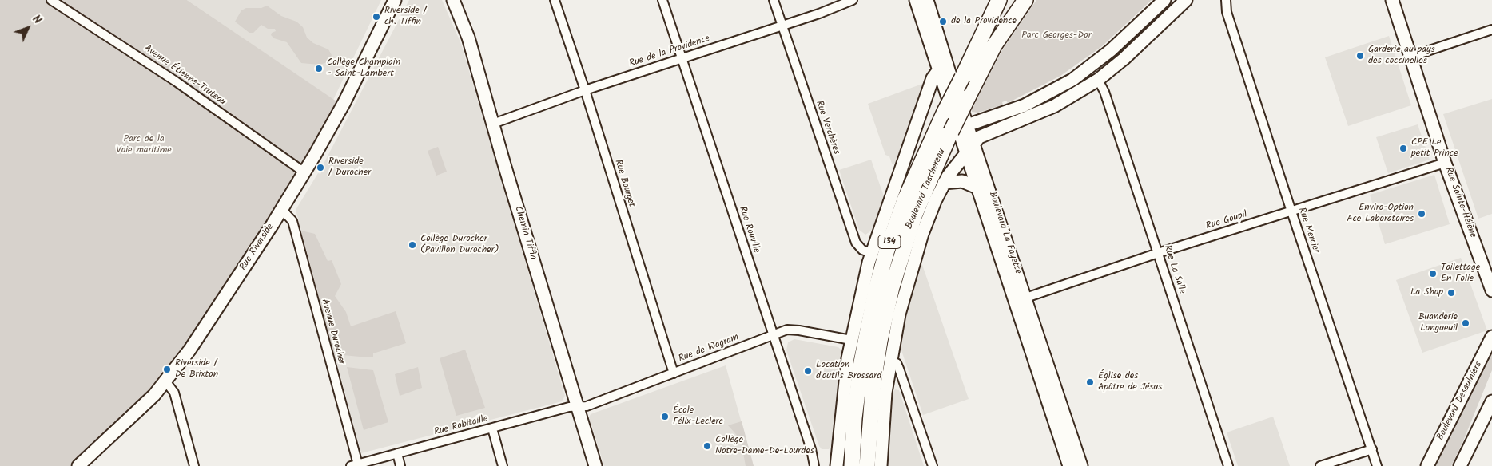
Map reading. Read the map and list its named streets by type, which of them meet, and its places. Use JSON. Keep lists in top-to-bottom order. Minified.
{"streets":{"highway":["Boulevard Taschereau","134"],"street":["Rue de la Providence","Avenue Étienne-Truteau","Rue Verchères","Rue Bourget","Rue Sainte-Hélène","Rue Goupil","Rue Rouville","Rue Mercier","Chemin Tiffin","Boulevard La Fayette","Rue Riverside","Rue La Salle","Avenue Durocher","Rue de Wagram","Boulevard Desaulniers","Rue Robitaille"]},"crossings":[["Rue de la Providence","Rue Verchères"],["Rue de la Providence","Rue Bourget"],["Rue de la Providence","Rue Rouville"],["Rue de la Providence","Chemin Tiffin"],["Avenue Étienne-Truteau","Rue Riverside"],["Rue Bourget","Rue de Wagram"],["Boulevard Taschereau","Boulevard La Fayette"],["Rue Sainte-Hélène","Rue Goupil"],["Rue Goupil","Rue Mercier"],["Rue Goupil","Boulevard La Fayette"],["Rue Goupil","Rue La Salle"],["Rue Rouville","Rue de Wagram"],["Chemin Tiffin","Rue de Wagram"],["Chemin Tiffin","Rue Robitaille"],["Rue Riverside","Avenue Durocher"],["Avenue Durocher","Rue Robitaille"],["Rue de Wagram","Rue Robitaille"]],"parks":["Parc Georges-Dor","Parc de la Voie maritime"],"places":["Riverside / ch. Tiffin","de la Providence","Garderie au pays des coccinelles","Collège Champlain - Saint-Lambert","CPE Le petit Prince","Riverside / Durocher","Enviro-Option Ace Laboratoires","Collège Durocher (Pavillon Durocher)","Toilettage En Folie","La Shop","Buanderie Longueuil","Riverside / De Brixton","Location d'outils Brossard","Église des Apôtre de Jésus","École Félix-Leclerc","Collège Notre-Dame-De-Lourdes"],"north":"top right"}
